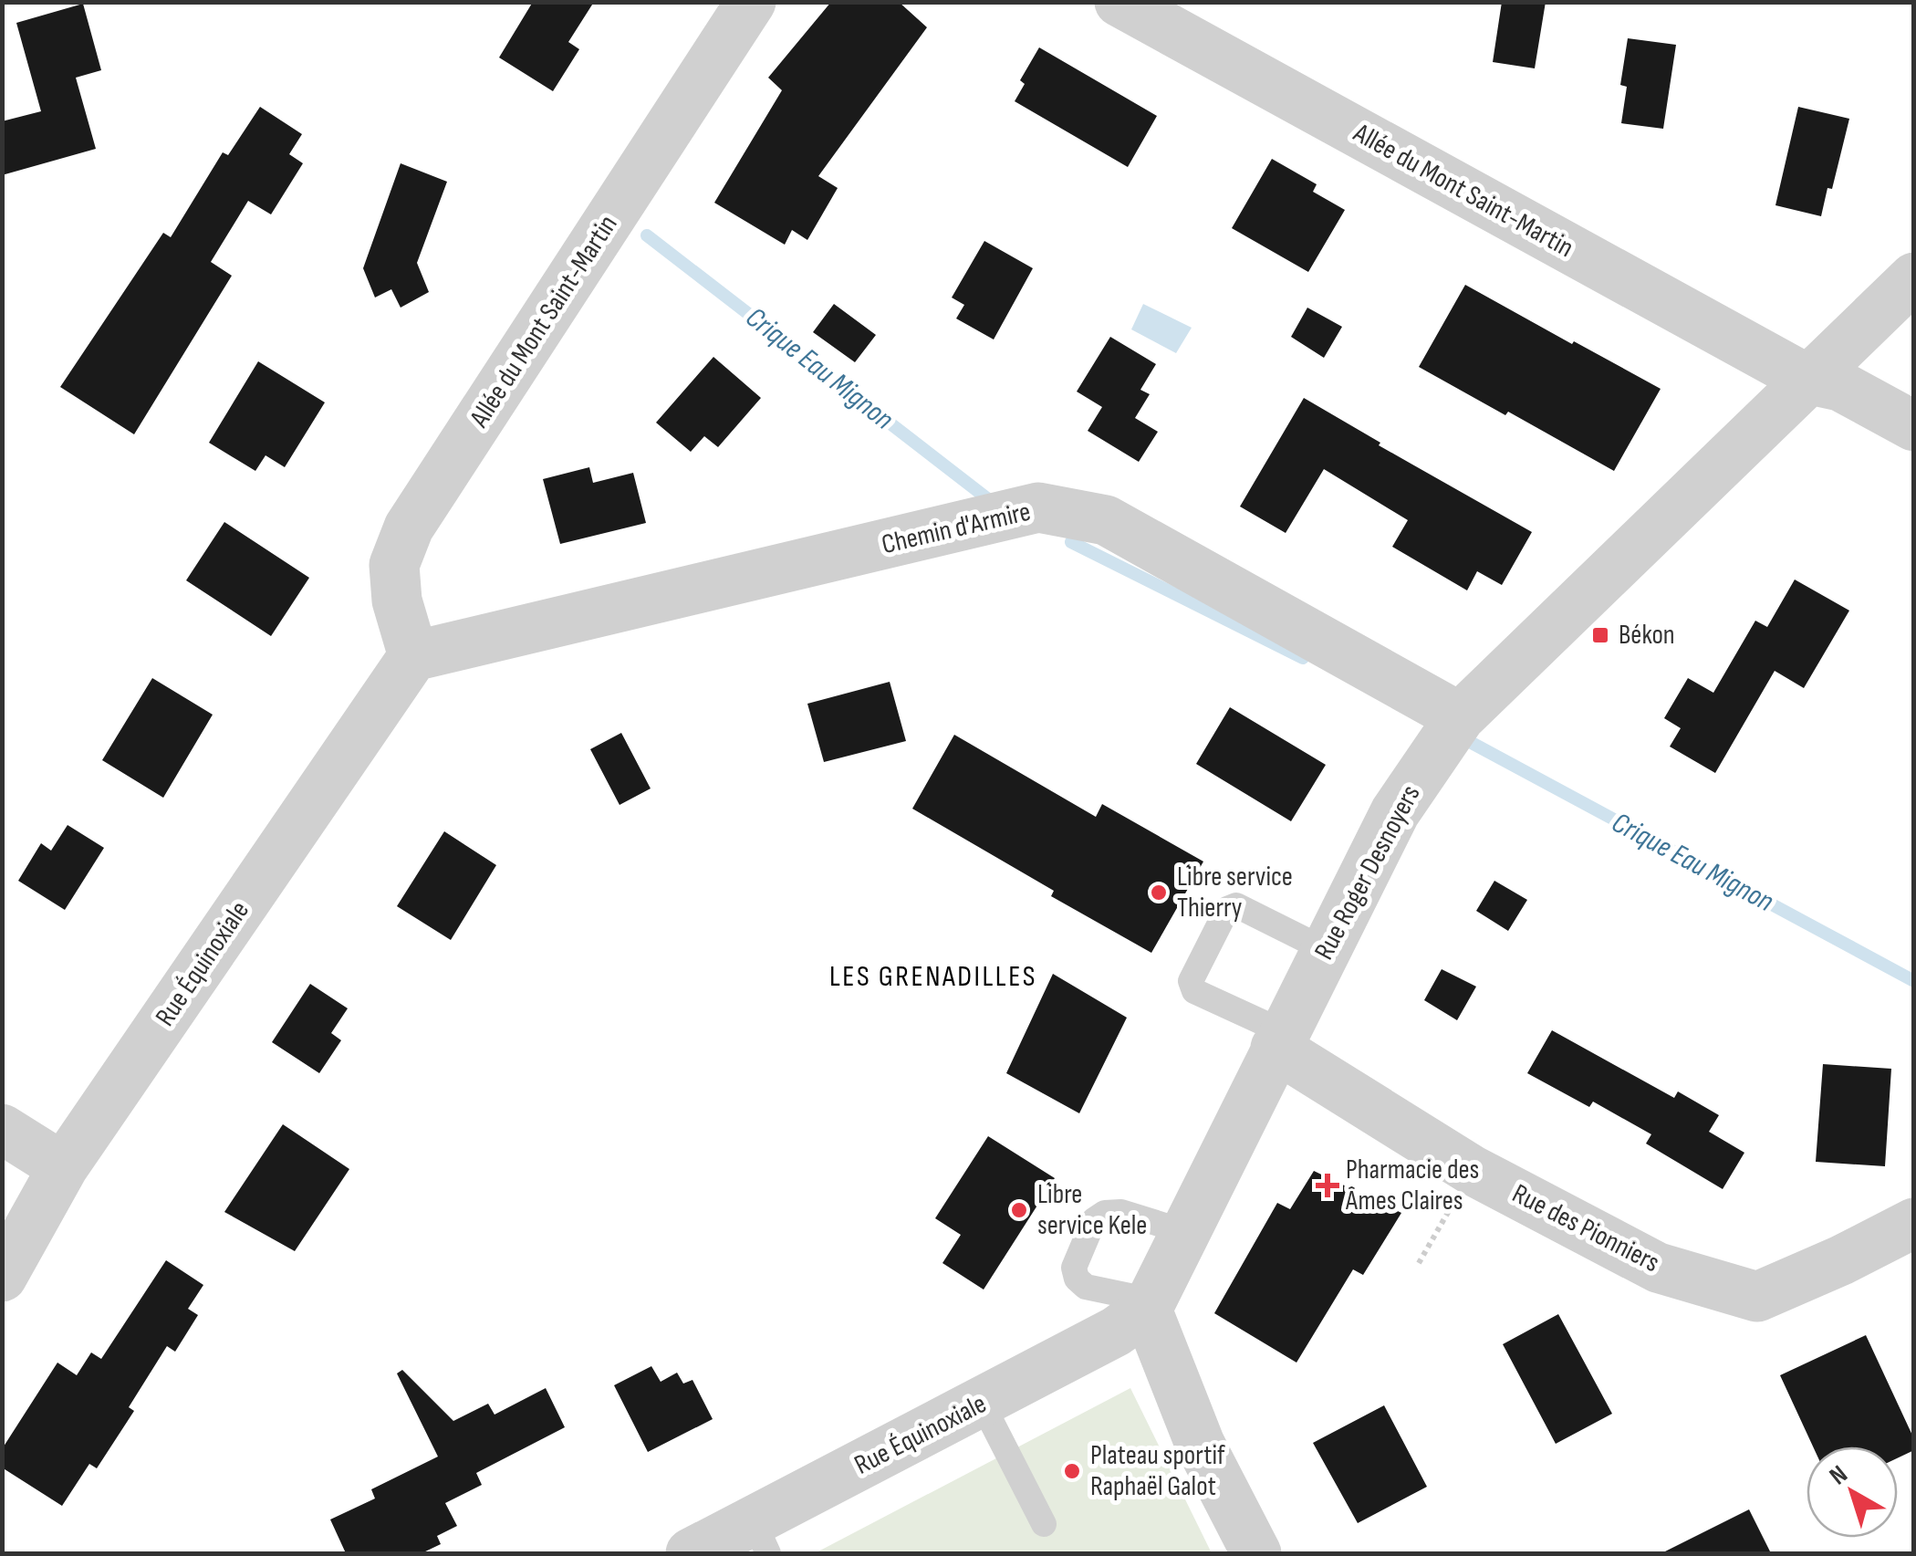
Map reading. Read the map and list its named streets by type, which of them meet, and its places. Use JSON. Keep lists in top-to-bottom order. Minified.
{"streets":{"street":["Allée du Mont Saint-Martin","Chemin d'Armire","Rue Roger Desnoyers","Rue Équinoxiale","Rue des Pionniers"]},"crossings":[["Allée du Mont Saint-Martin","Chemin d'Armire"],["Allée du Mont Saint-Martin","Rue Roger Desnoyers"],["Allée du Mont Saint-Martin","Rue Équinoxiale"],["Chemin d'Armire","Rue Roger Desnoyers"],["Chemin d'Armire","Rue Équinoxiale"],["Rue Roger Desnoyers","Rue Équinoxiale"],["Rue Roger Desnoyers","Rue des Pionniers"]],"districts":["LES GRENADILLES"],"water":["Crique Eau Mignon"],"places":{"transit":["Békon"],"other":["Libre service Thierry","Libre service Kele","Plateau sportif Raphaël Galot"],"health":["Pharmacie des Âmes Claires"]},"north":"top left"}
